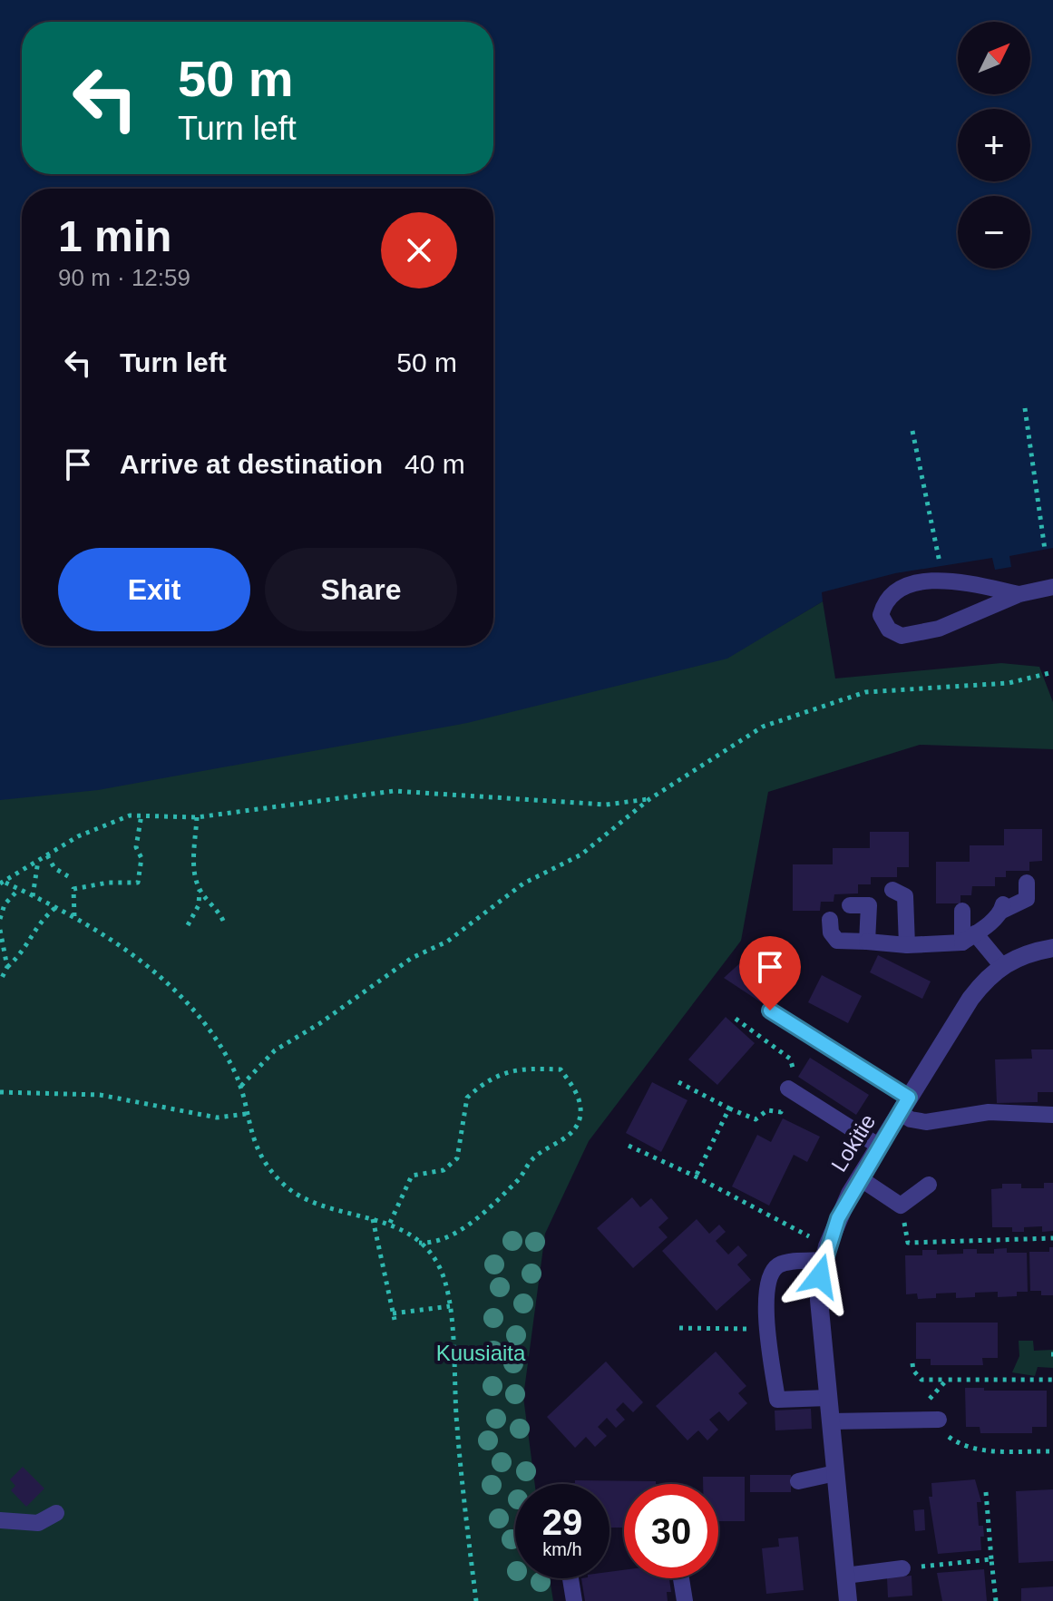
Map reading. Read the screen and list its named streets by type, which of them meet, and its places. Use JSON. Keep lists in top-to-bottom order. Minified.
{"streets":{"street":["Lokitie"]},"parks":["Kuusiaita"],"north":"top right","page":{"map_buttons":["+","−"],"turn":["50 m","Turn left"],"heading":["1 min","90 m · 12:59"],"list":[{"name":"Turn left","value":"50 m"},{"name":"Arrive at destination","value":"40 m"}],"buttons":["Exit","Share"],"speed":"29 km/h","limit":"30"}}
